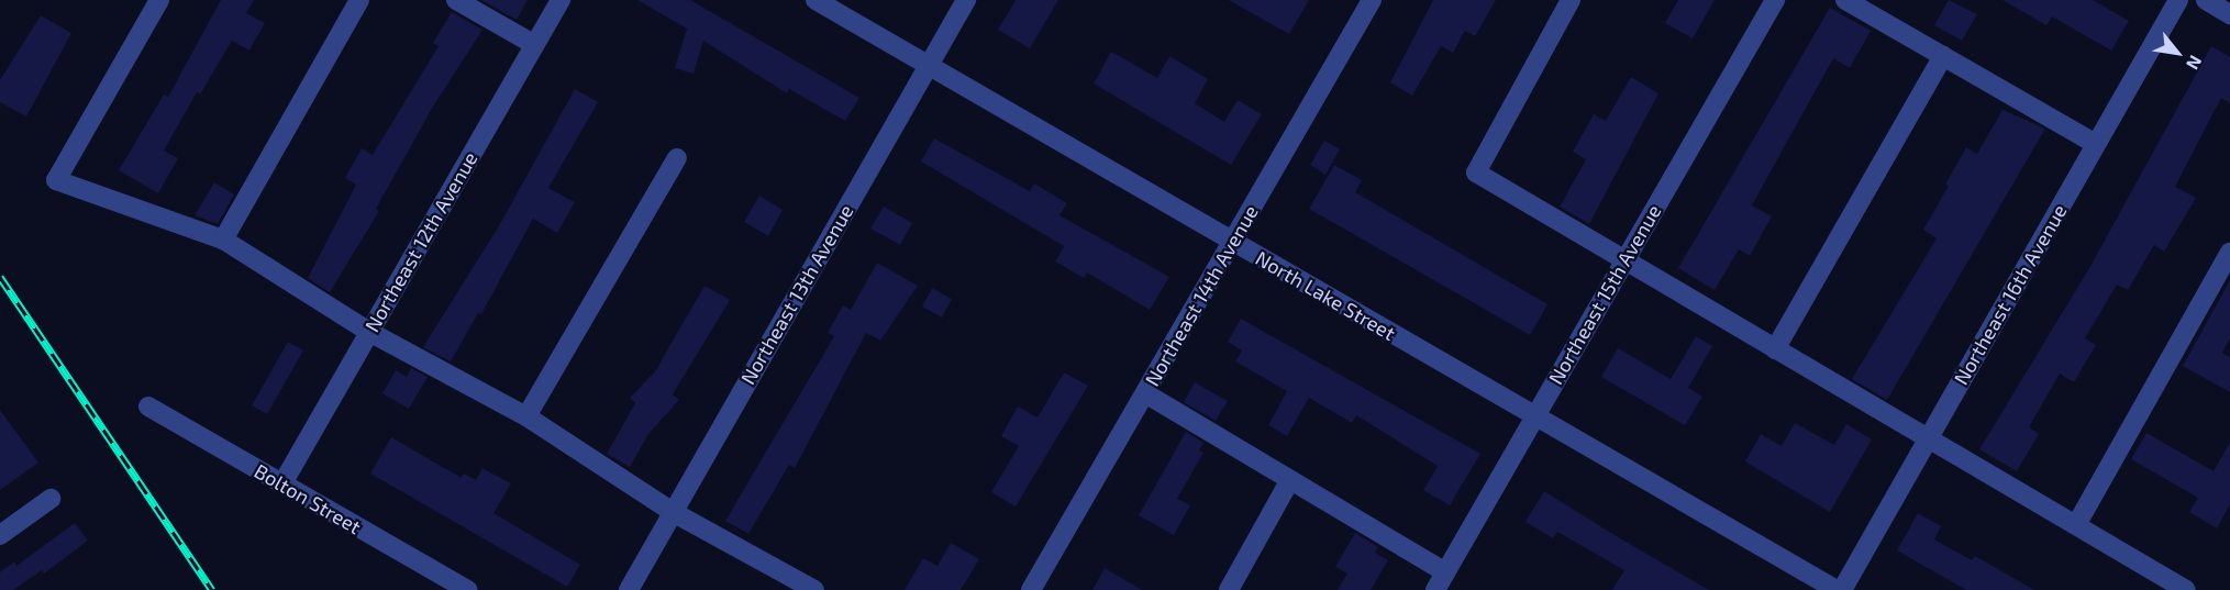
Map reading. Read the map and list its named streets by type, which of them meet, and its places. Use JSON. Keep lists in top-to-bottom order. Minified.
{"streets":{"street":["Northeast 12th Avenue","Northeast 13th Avenue","Northeast 15th Avenue","Northeast 16th Avenue","Northeast 14th Avenue","North Lake Street","Bolton Street"]},"crossings":[["Northeast 12th Avenue","Bolton Street"],["Northeast 13th Avenue","North Lake Street"],["Northeast 15th Avenue","North Lake Street"],["Northeast 14th Avenue","North Lake Street"]],"north":"bottom right"}
